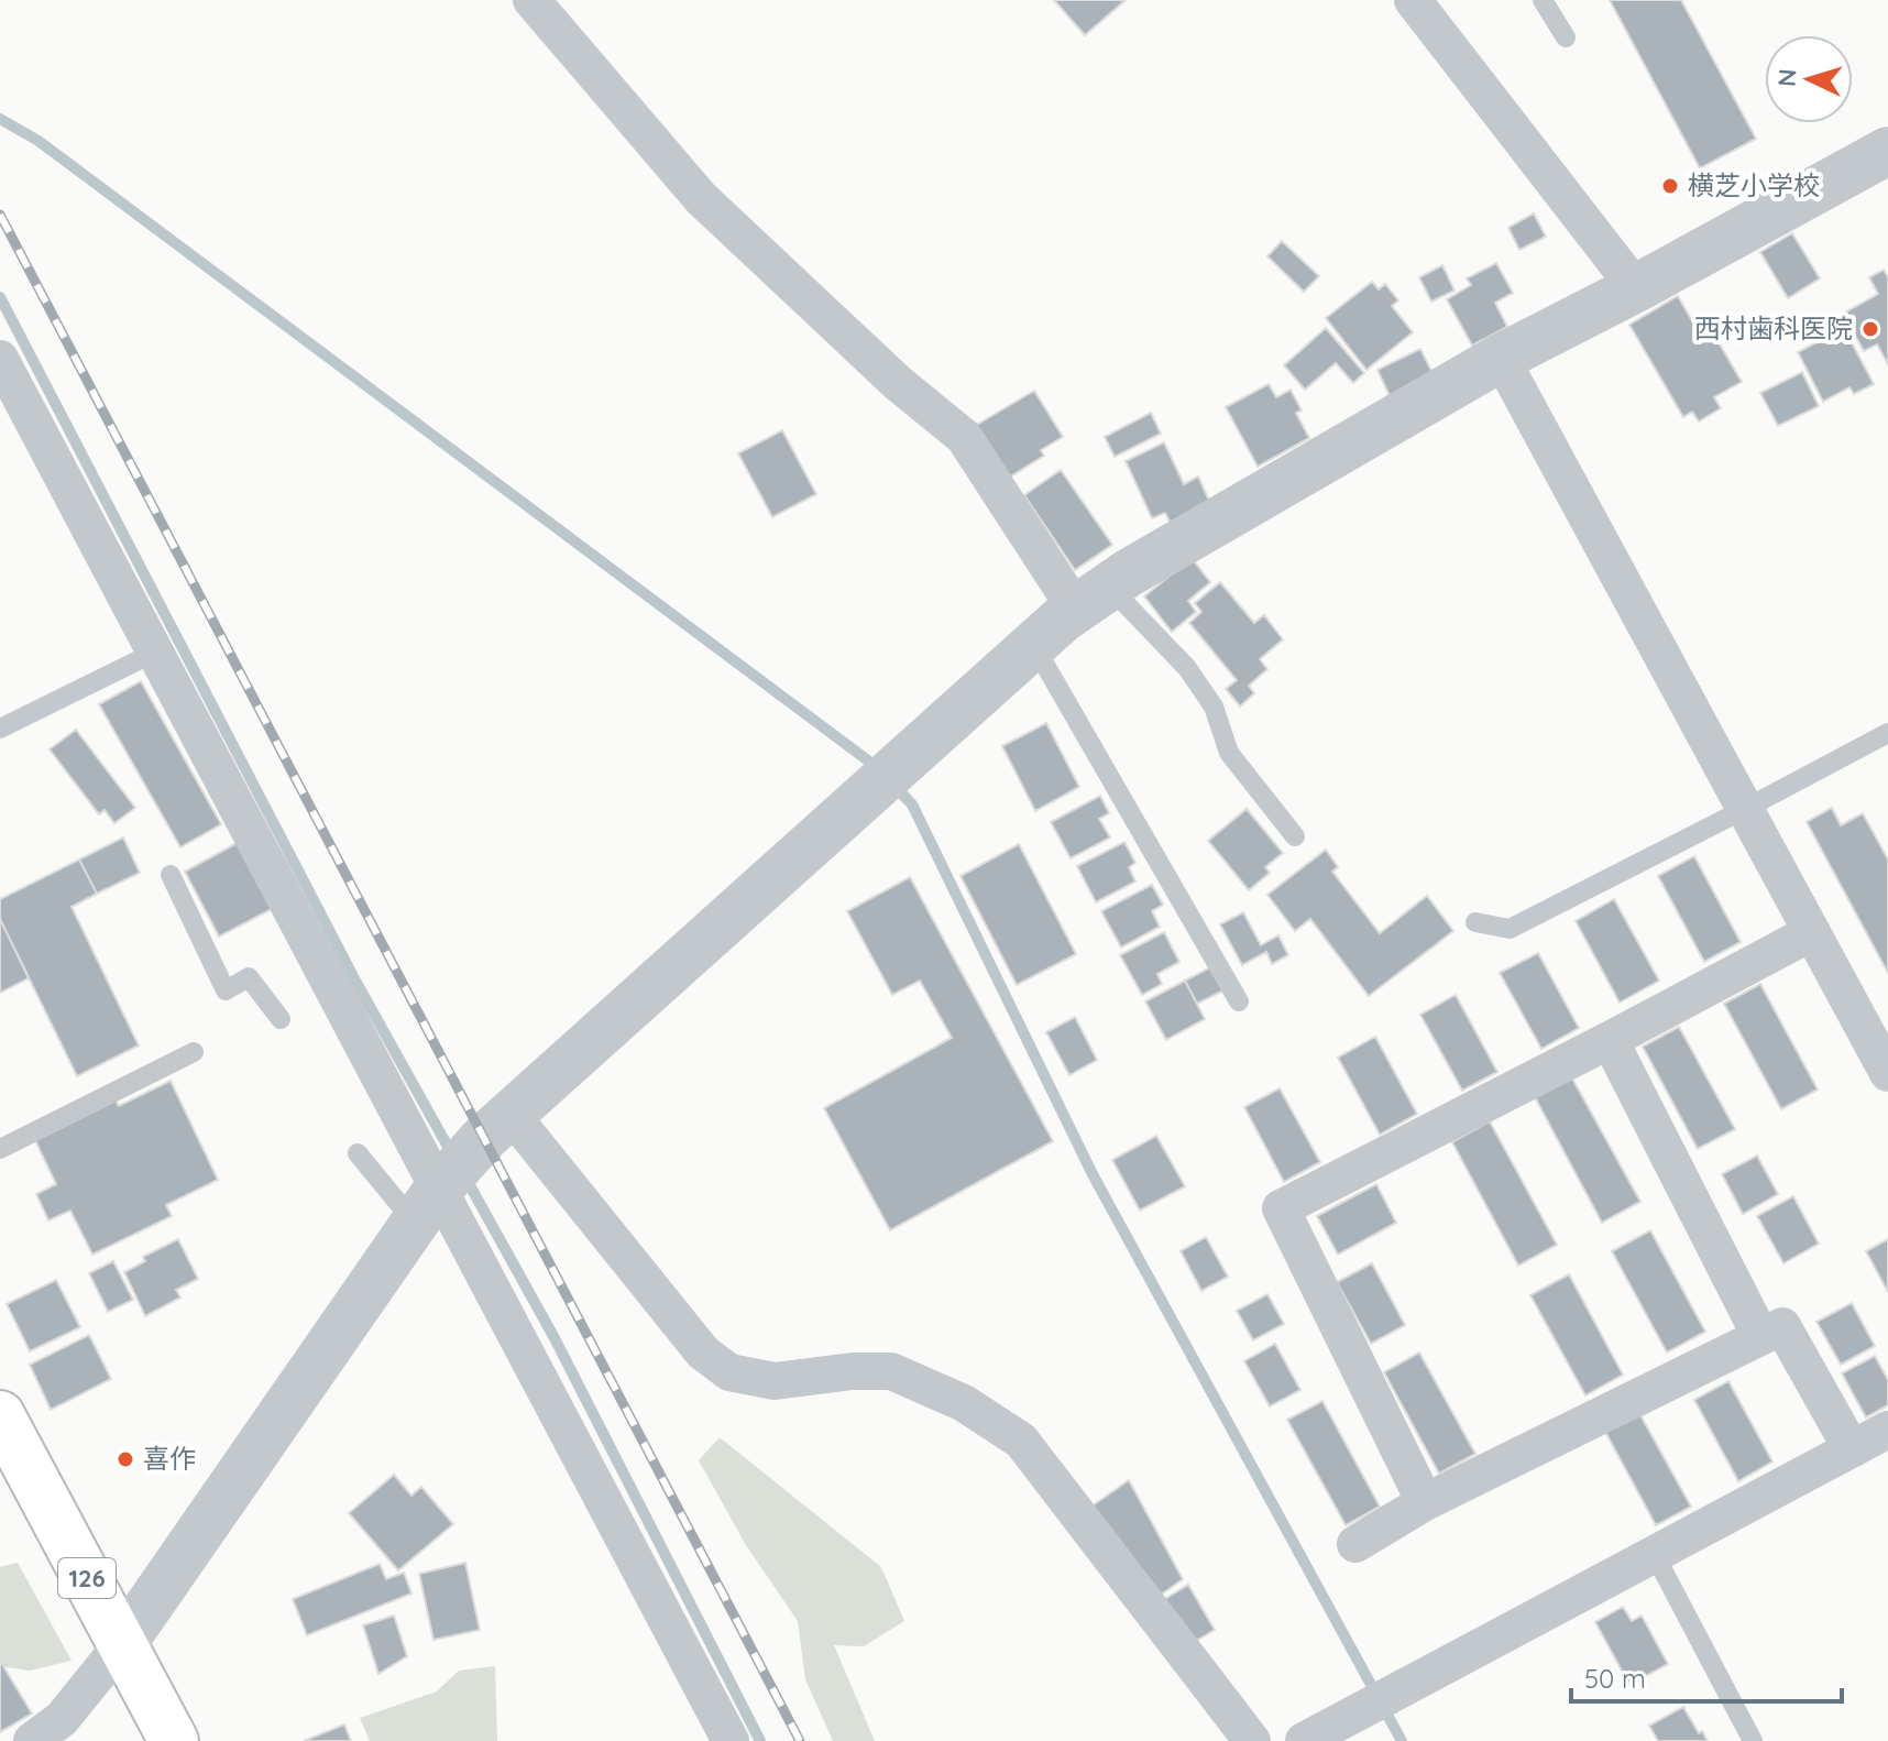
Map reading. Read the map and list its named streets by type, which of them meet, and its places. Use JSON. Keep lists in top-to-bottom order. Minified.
{"streets":{"highway":["126"]},"places":["横芝小学校","西村歯科医院","喜作"],"scale_bar":"50 m","north":"left"}
